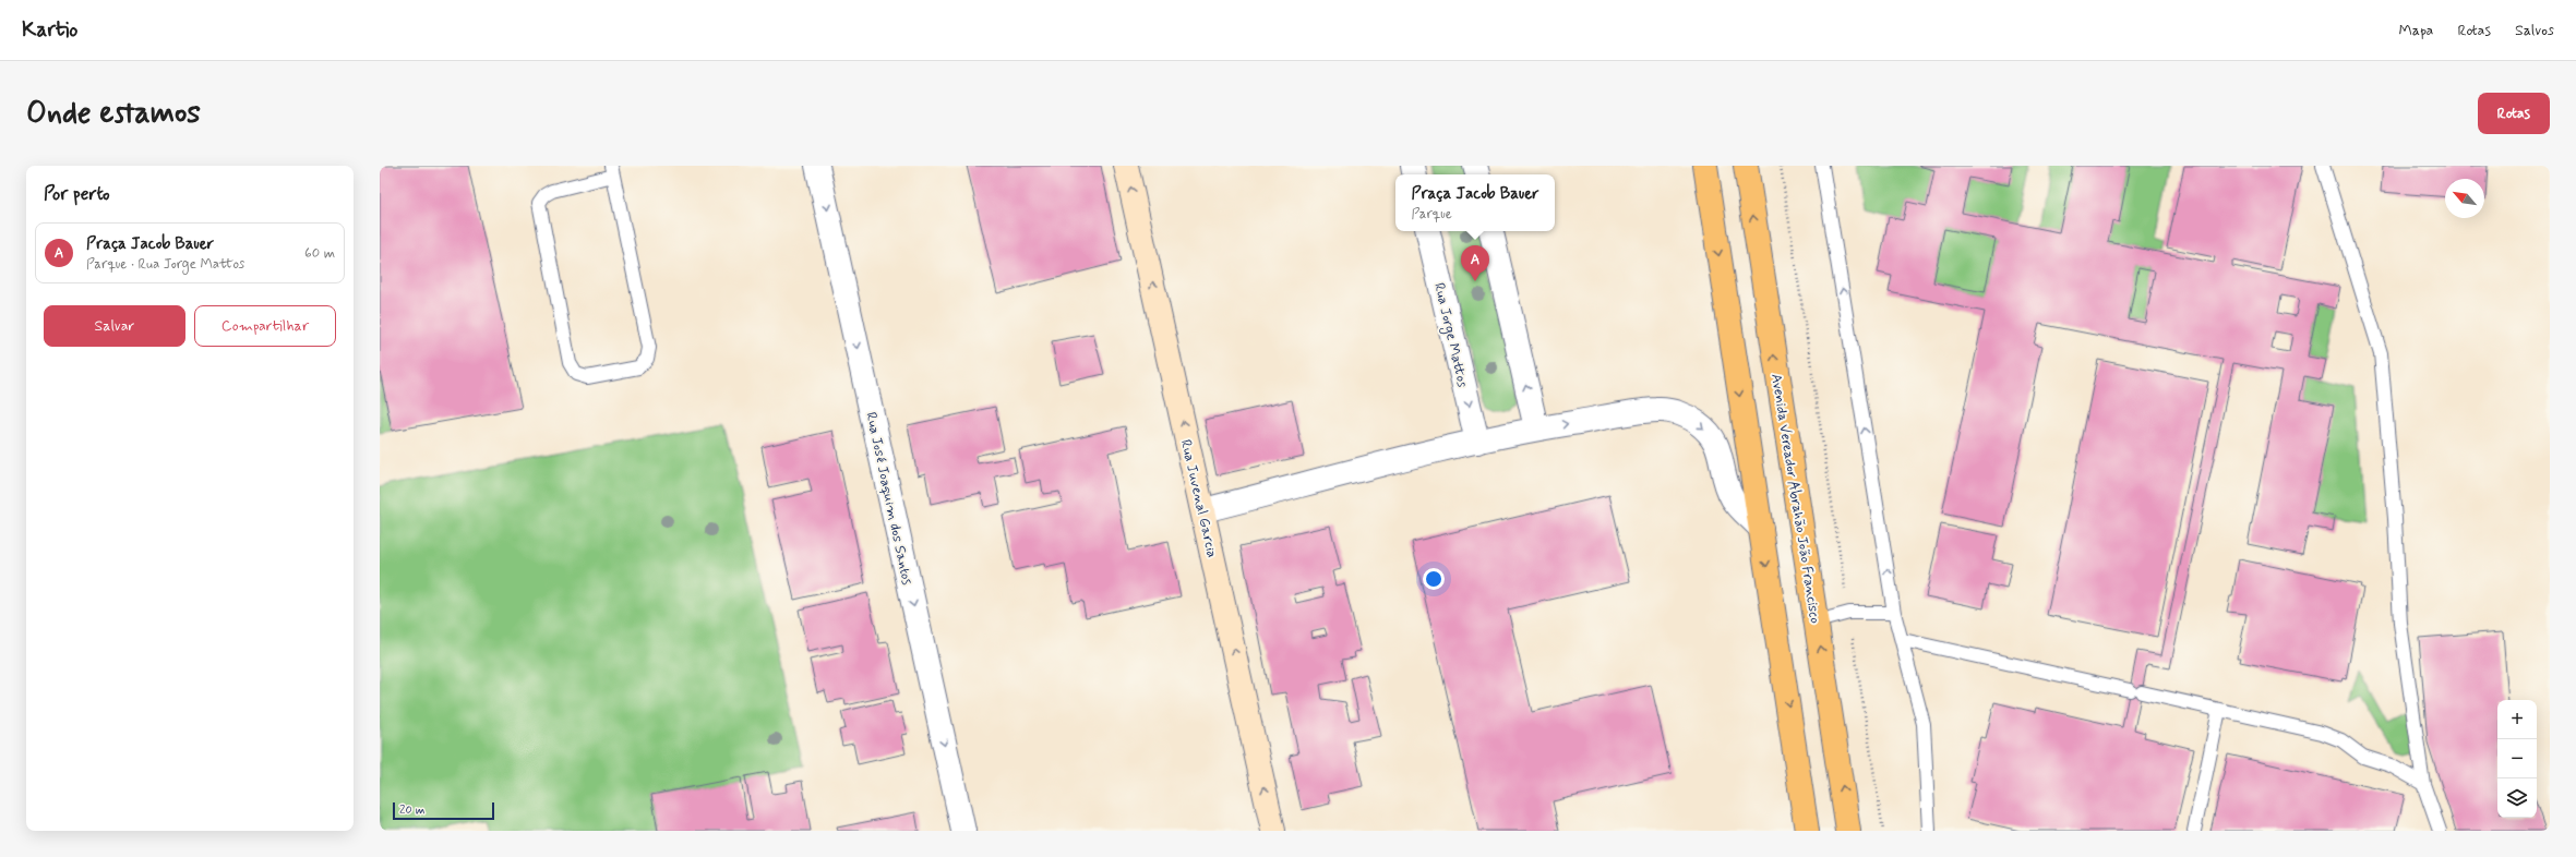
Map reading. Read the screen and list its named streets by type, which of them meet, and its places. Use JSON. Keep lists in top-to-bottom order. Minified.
{"streets":{"main road":["Rua Juvenal Garcia","Avenida Vereador Abrahão João Francisco"],"street":["Rua Jorge Mattos","Rua José Joaquim dos Santos"]},"one_way":["Rua José Joaquim dos Santos","Rua Juvenal Garcia"],"scale_bar":"20 m","north":"top left","page":{"header":"Kartio","nav":["Mapa","Rotas","Salvos"],"buttons":["Rotas",["Salvar","Compartilhar"]],"title":"Onde estamos","heading":"Por perto","popup":["Praça Jacob Bauer","Parque"],"list":[{"mark":"A","name":"Praça Jacob Bauer","note":"Parque · Rua Jorge Mattos","value":"60 m"}],"pins":"A","map_buttons":["+","−"],"scale":"20 m"}}
